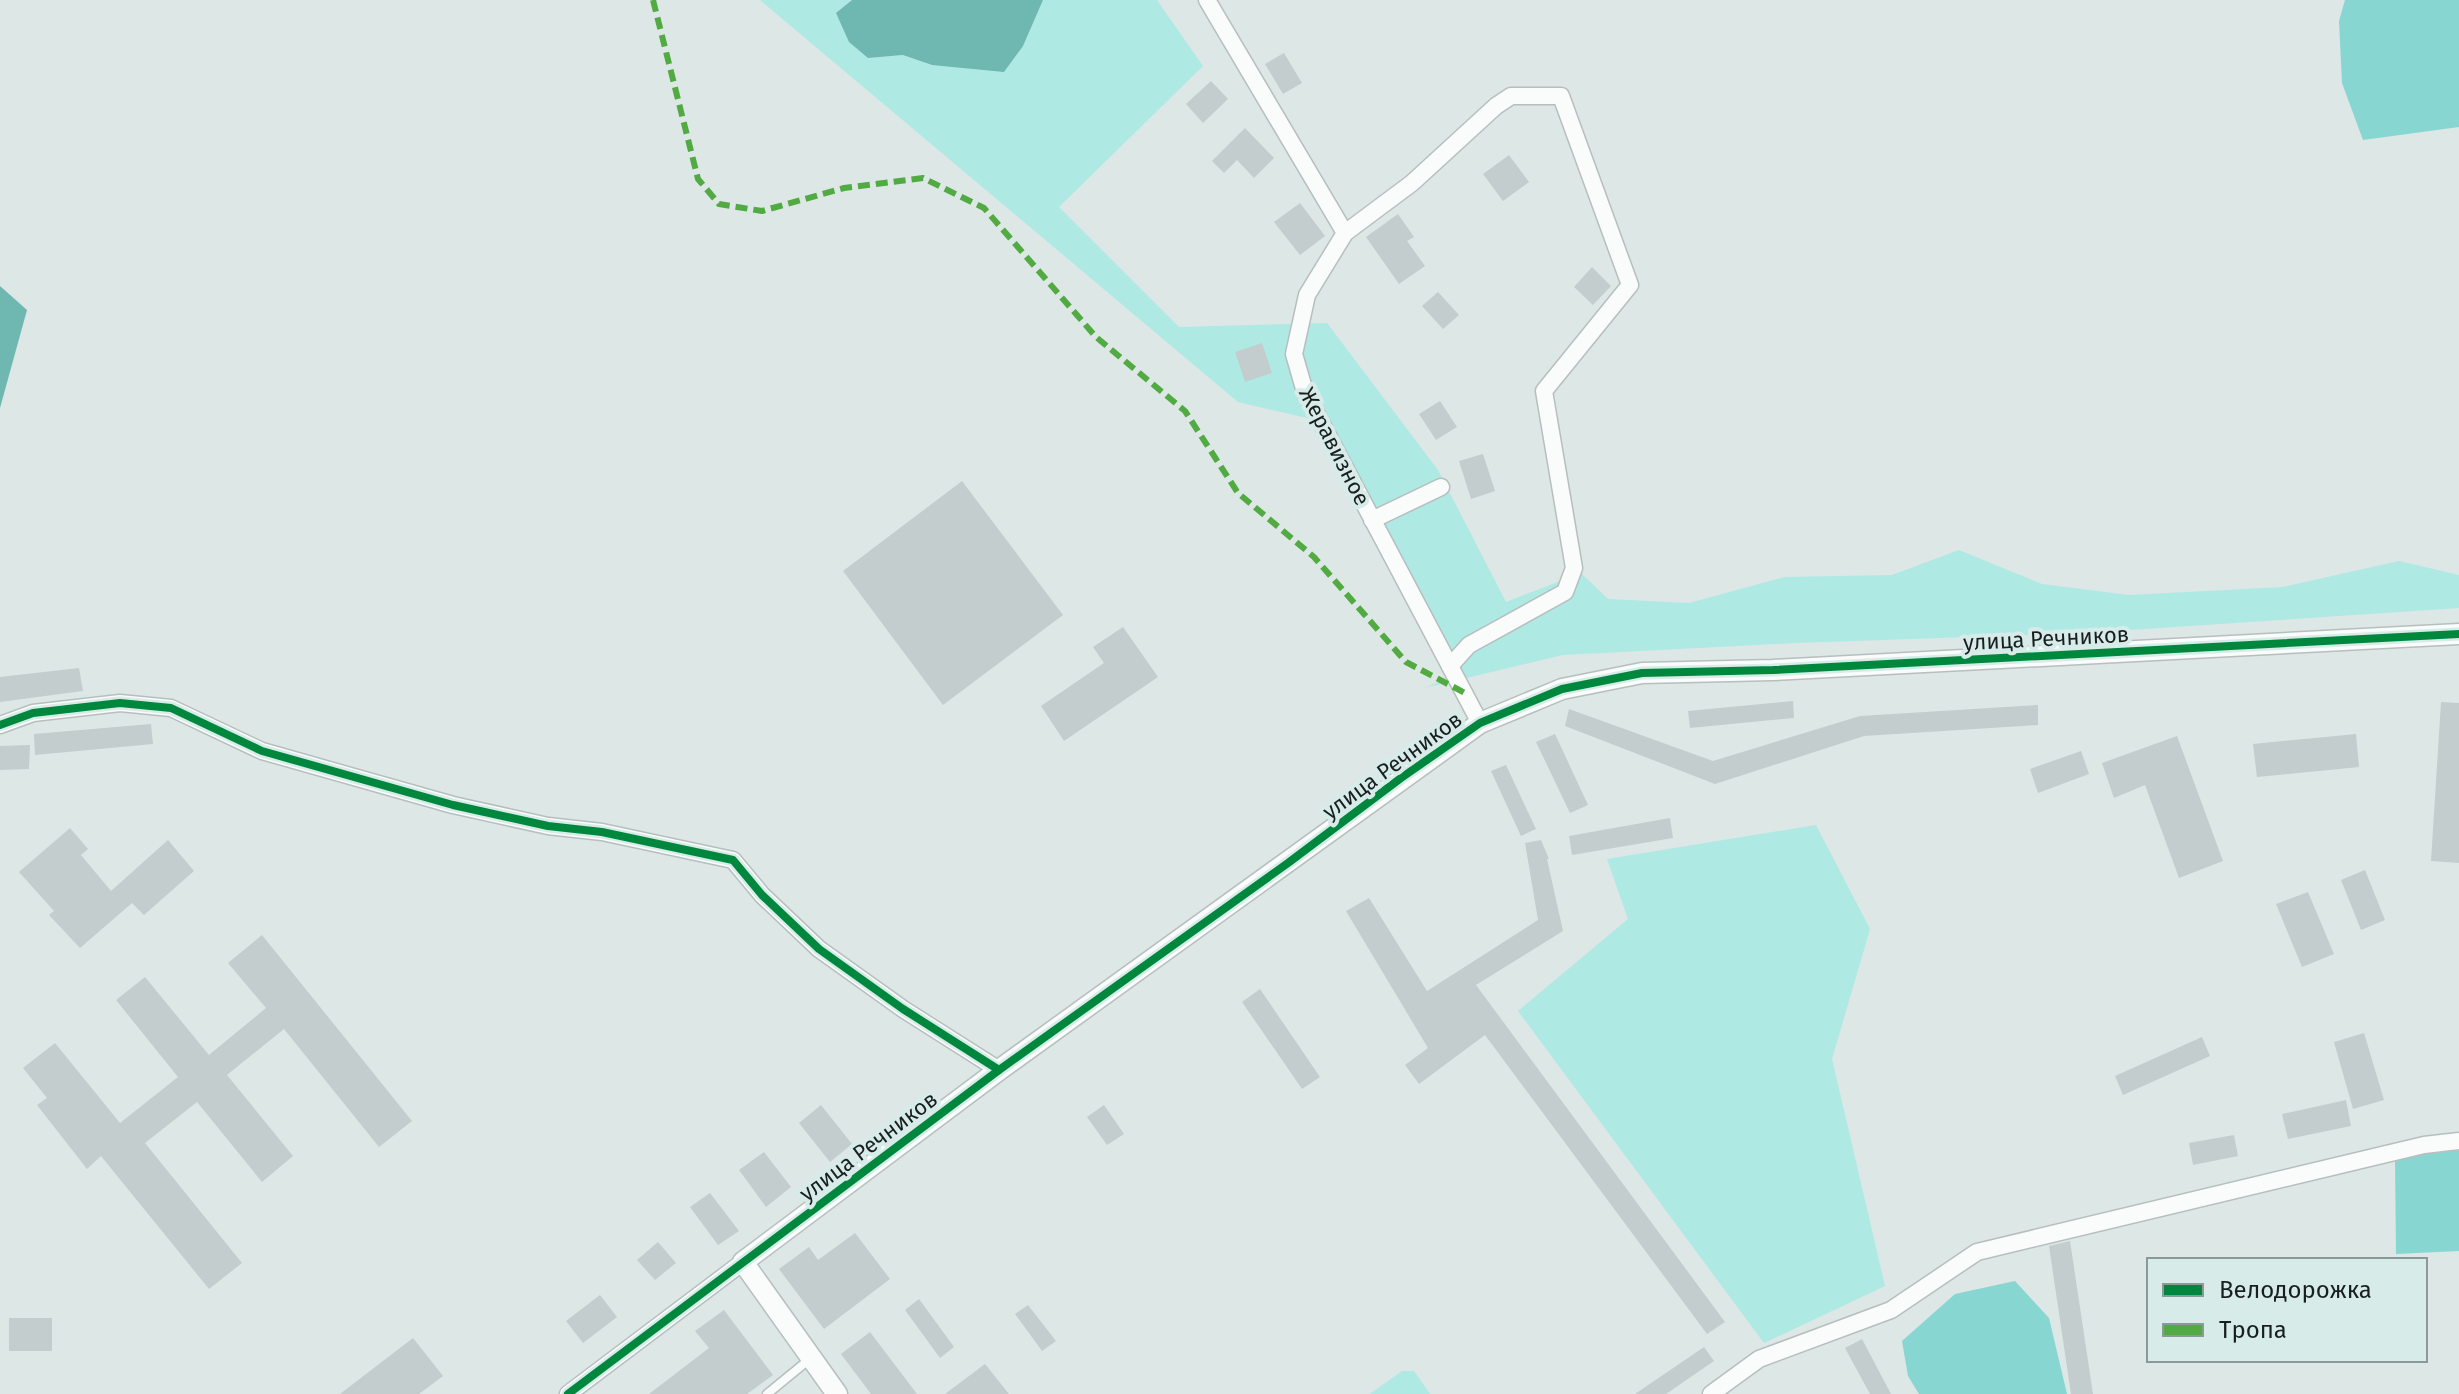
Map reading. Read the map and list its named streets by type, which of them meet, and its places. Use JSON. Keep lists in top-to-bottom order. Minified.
{"streets":{"street":["Жеравизное","улица Речников"]},"crossings":[["Жеравизное","улица Речников"]],"legend":["Велодорожка","Тропа"]}
